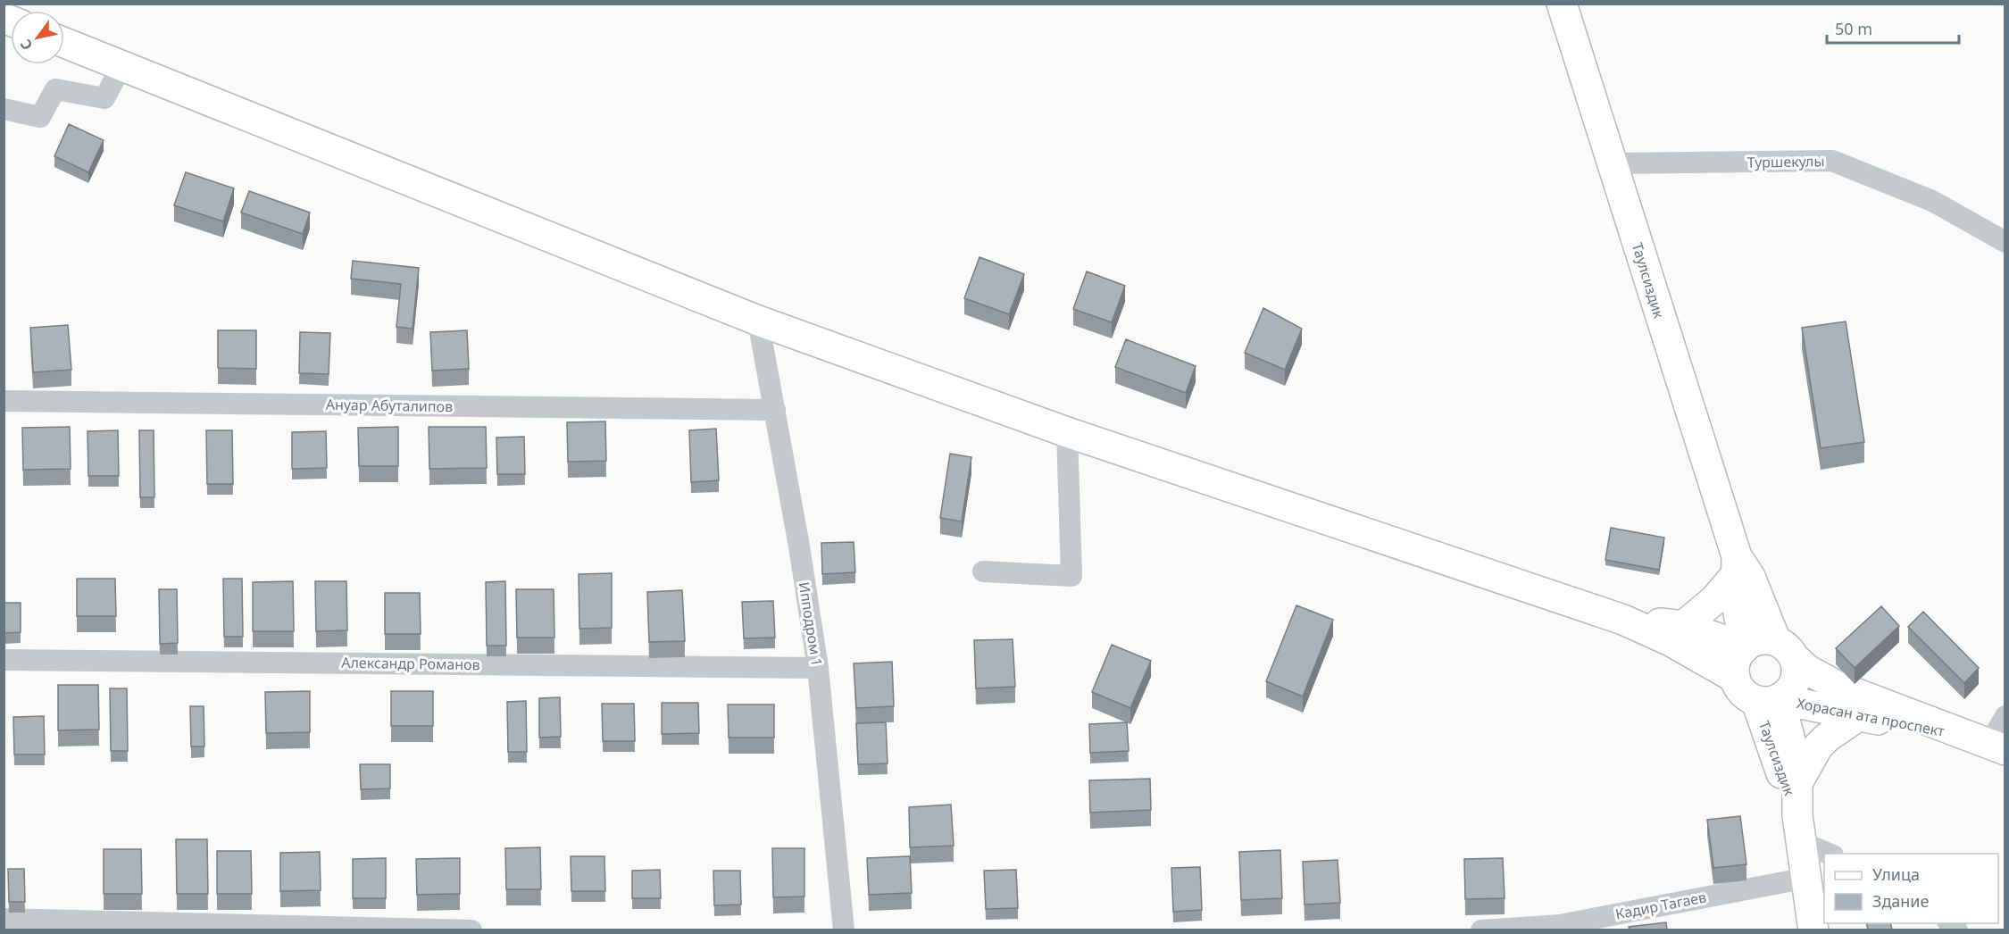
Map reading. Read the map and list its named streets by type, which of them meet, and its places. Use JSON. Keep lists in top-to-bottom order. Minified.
{"streets":{"main road":["Таулсиздик","Хорасан ата проспект"],"street":["Туршекулы","Ануар Абуталипов","Ипподром 1","Александр Романов","Кадир Тагаев"]},"crossings":[["Туршекулы","Таулсиздик"],["Таулсиздик","Хорасан ата проспект"],["Таулсиздик","Кадир Тагаев"],["Ануар Абуталипов","Ипподром 1"],["Ипподром 1","Александр Романов"]],"legend":["Улица","Здание"],"scale_bar":"50 m","north":"bottom left"}
